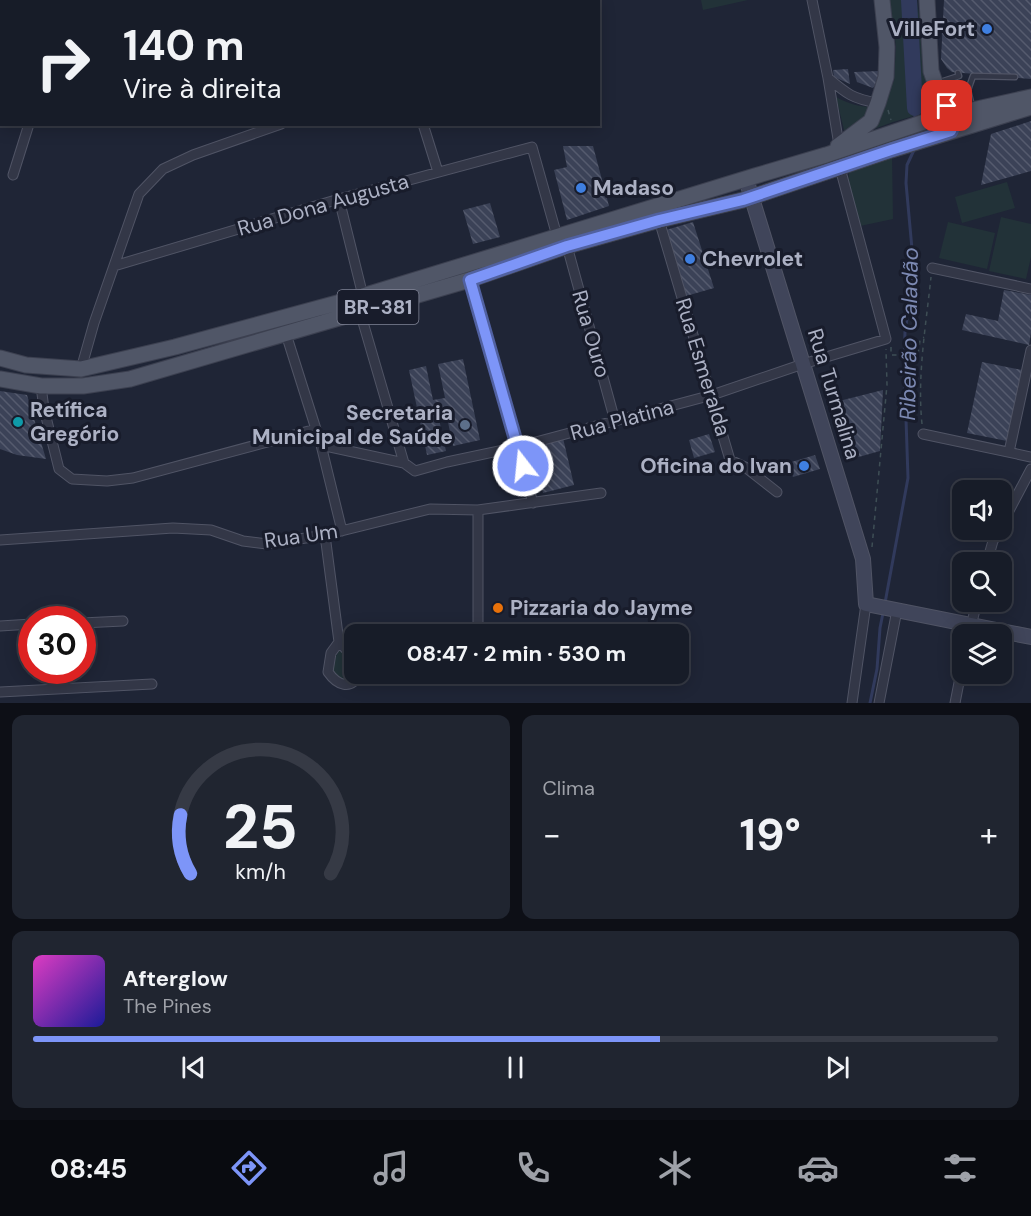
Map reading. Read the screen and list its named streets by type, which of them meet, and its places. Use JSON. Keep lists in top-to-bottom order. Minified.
{"streets":{"main road":["BR-381","Rua Turmalina"],"street":["Rua Dona Augusta","Rua Ouro","Rua Esmeralda","Rua Platina","Rua Um"]},"crossings":[["Rua Dona Augusta","Rua Ouro"],["BR-381","Rua Ouro"],["BR-381","Rua Esmeralda"],["BR-381","Rua Turmalina"],["Rua Ouro","Rua Platina"],["Rua Esmeralda","Rua Platina"],["Rua Turmalina","Rua Platina"]],"water":["Ribeirão Caladão"],"places":["VilleFort","Madaso","Chevrolet","Retífica Gregório","Secretaria Municipal de Saúde","Oficina do Ivan","Pizzaria do Jayme"],"page":{"turn":["140 m","Vire à direita"],"limit":"30","trip":"08:47 · 2 min · 530 m","tile":"Clima","heat":["−","19°","+"],"song":["Afterglow","The Pines"],"tabs":"08:45","gauge":["25","km/h"]}}
